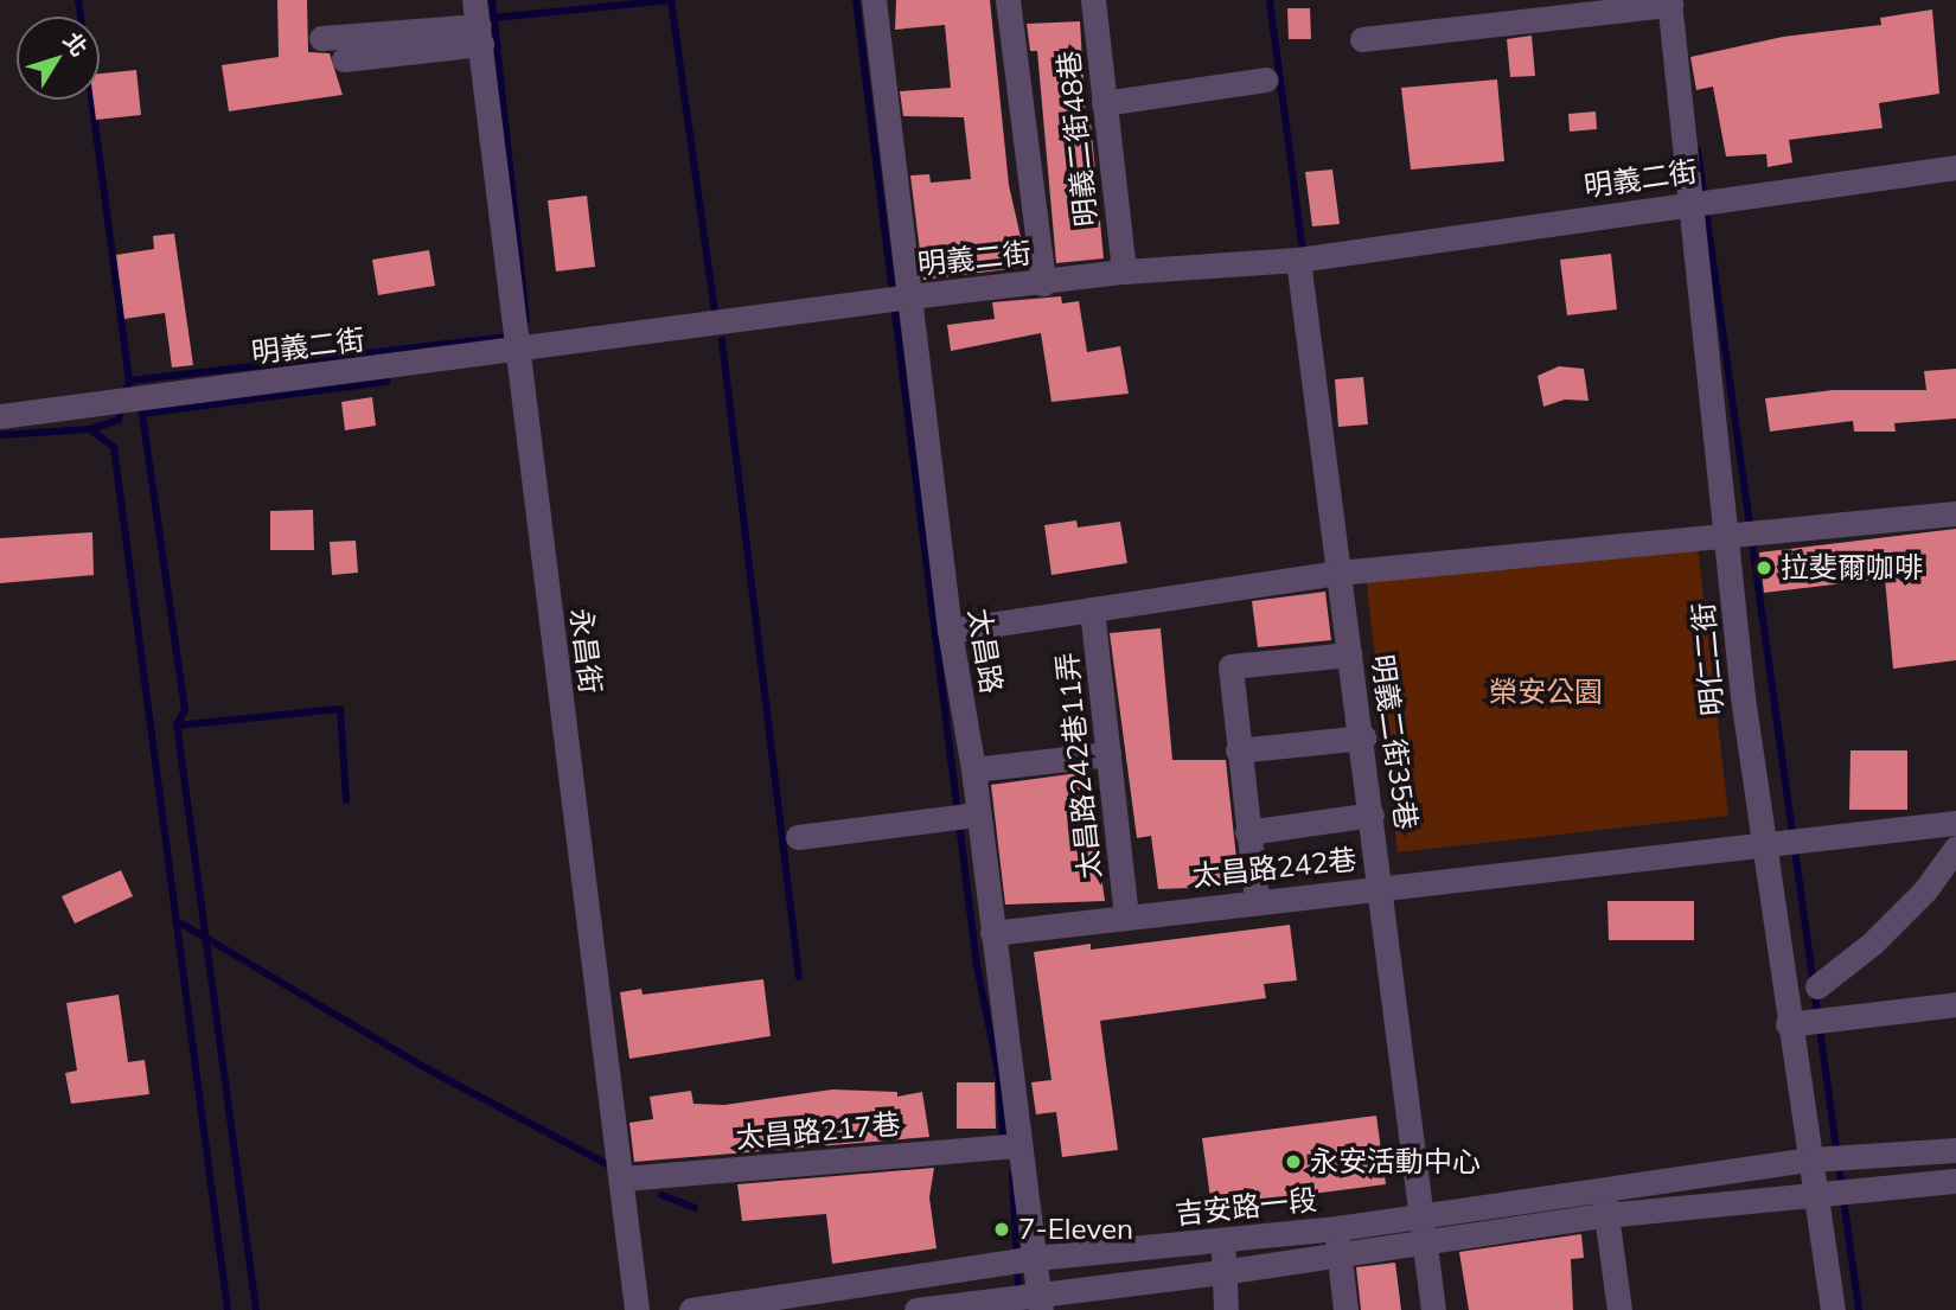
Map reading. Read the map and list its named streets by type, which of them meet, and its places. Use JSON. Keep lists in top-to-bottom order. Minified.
{"streets":{"street":["明義二街48巷","明義二街","永昌街","太昌路","明仁二街","明義二街35巷","太昌路242巷11弄","太昌路242巷","太昌路217巷","吉安路一段"]},"crossings":[["明義二街48巷","明義二街"],["明義二街","永昌街"],["明義二街","太昌路"],["明義二街","明仁二街"],["明義二街","明義二街35巷"],["永昌街","太昌路217巷"],["太昌路","太昌路242巷"],["太昌路","太昌路217巷"],["太昌路","吉安路一段"],["明仁二街","太昌路242巷"],["明仁二街","吉安路一段"],["明義二街35巷","太昌路242巷"],["明義二街35巷","吉安路一段"],["太昌路242巷11弄","太昌路242巷"]],"parks":["榮安公園"],"places":["拉斐爾咖啡","永安活動中心","7-Eleven"],"north":"top right"}
